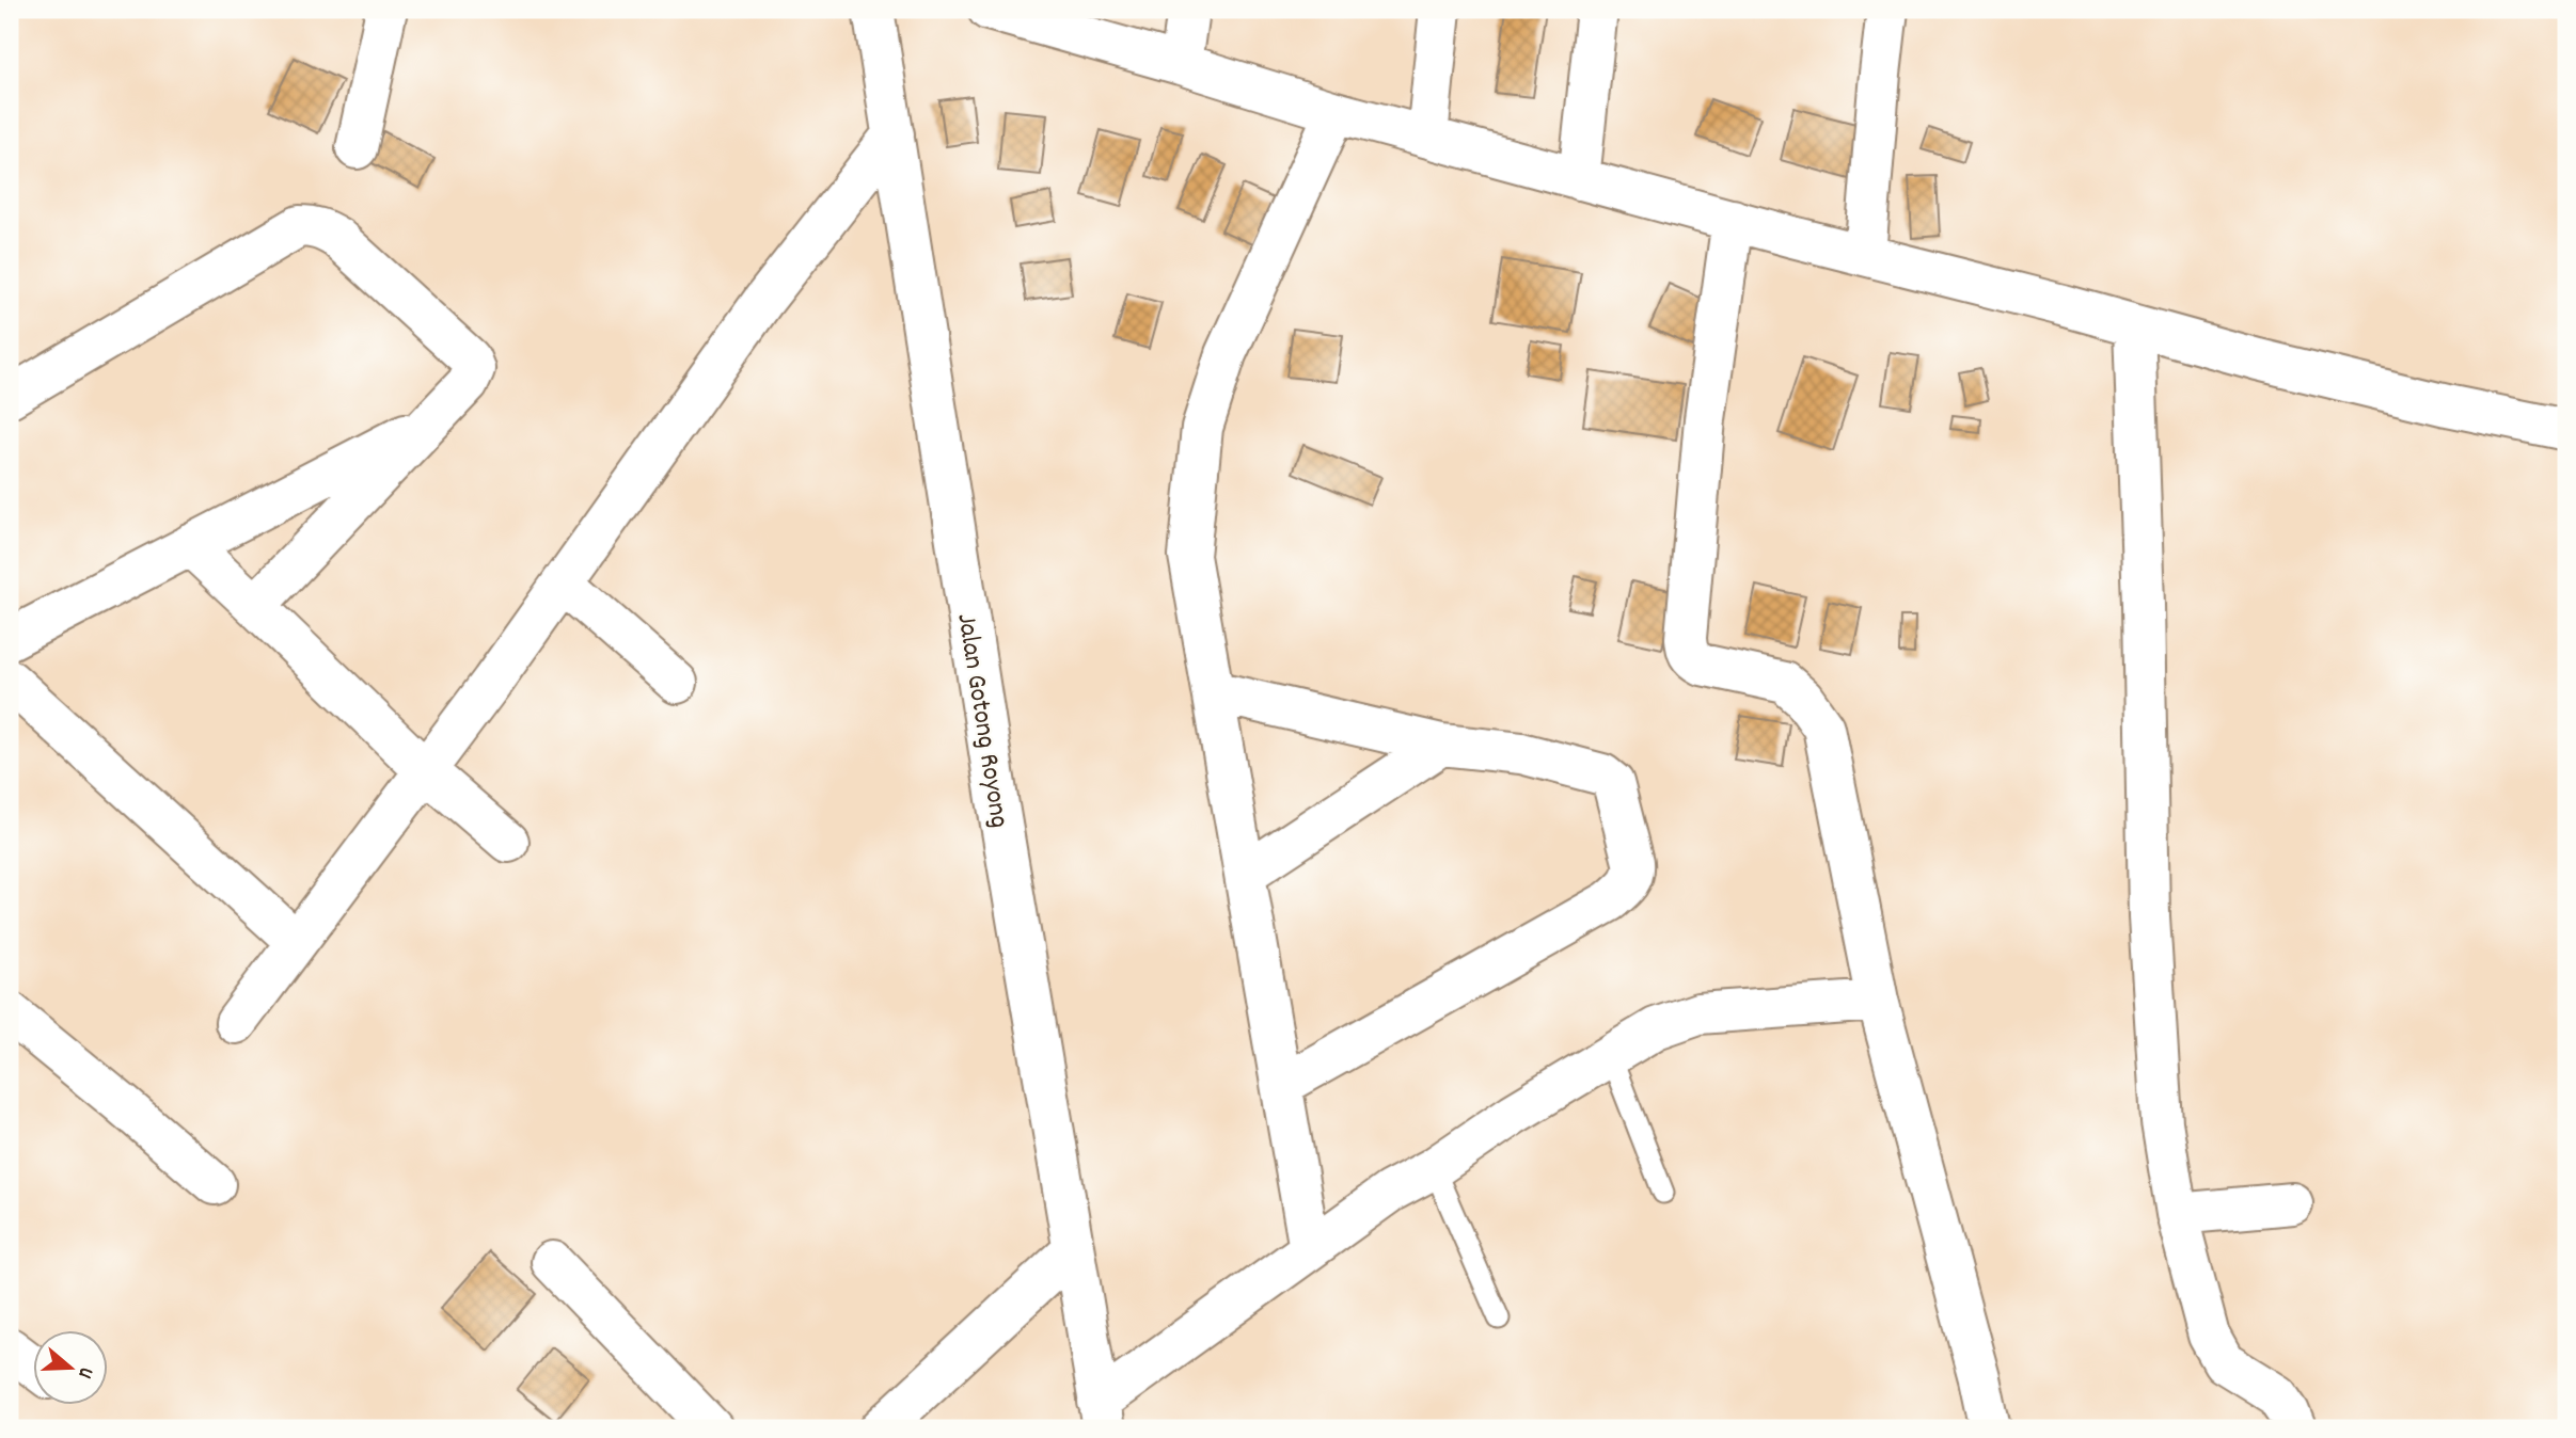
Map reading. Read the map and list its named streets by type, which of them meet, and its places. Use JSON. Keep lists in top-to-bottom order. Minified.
{"streets":{"street":["Jalan Gotong Royong"]},"north":"right"}
